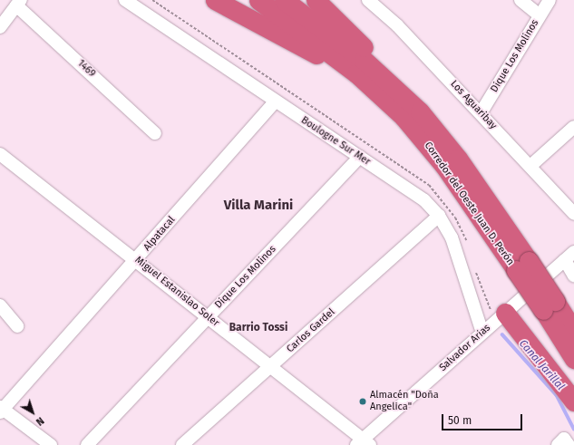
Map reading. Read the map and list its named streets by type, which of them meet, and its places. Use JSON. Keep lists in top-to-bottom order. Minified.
{"streets":{"highway":["Corredor del Oeste Juan D. Perón"],"street":["Dique Los Molinos","1469","Los Aguaribay","Boulogne Sur Mer","Alpatacal","Miguel Estanislao Soler","Carlos Gardel","Salvador Arias"]},"crossings":[["Dique Los Molinos","Los Aguaribay"],["Dique Los Molinos","Boulogne Sur Mer"],["Dique Los Molinos","Miguel Estanislao Soler"],["Boulogne Sur Mer","Alpatacal"],["Boulogne Sur Mer","Carlos Gardel"],["Boulogne Sur Mer","Salvador Arias"],["Alpatacal","Miguel Estanislao Soler"],["Miguel Estanislao Soler","Carlos Gardel"],["Miguel Estanislao Soler","Salvador Arias"]],"districts":["Villa Marini","Barrio Tossi"],"water":["Canal Jarillal"],"places":["Almacén \"Doña Angelica\""],"scale_bar":"50 m","north":"bottom right"}
